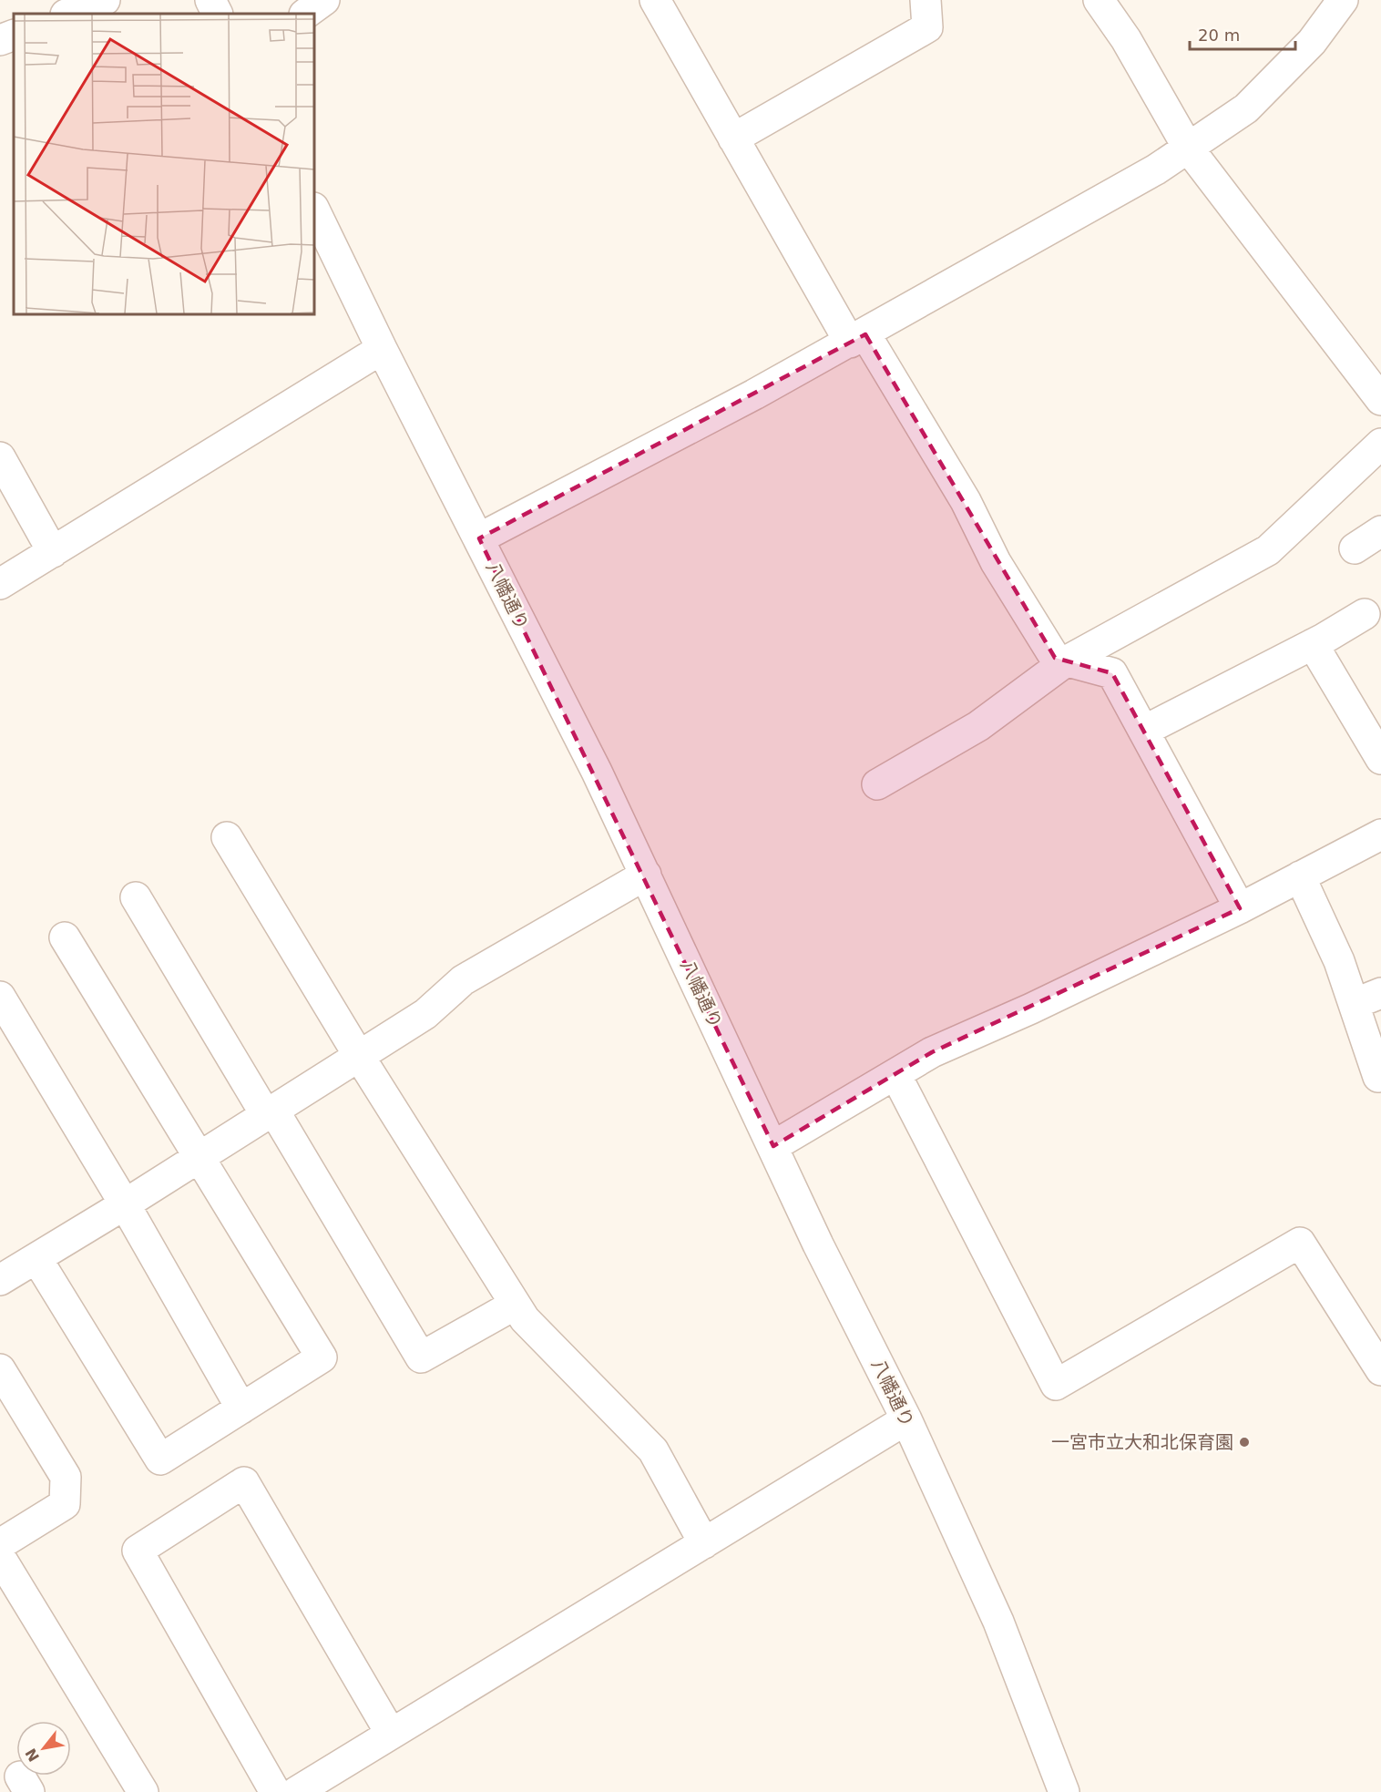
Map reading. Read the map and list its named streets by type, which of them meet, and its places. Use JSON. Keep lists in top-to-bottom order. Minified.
{"streets":{"street":["八幡通り"]},"places":["一宮市立大和北保育園"],"scale_bar":"20 m","north":"bottom left"}
